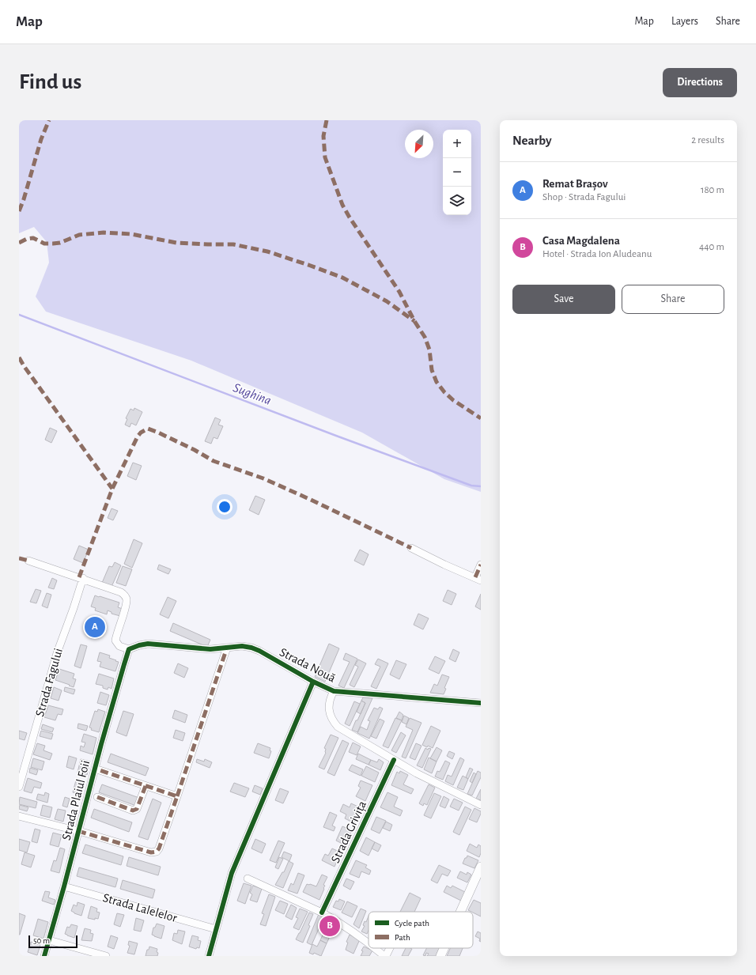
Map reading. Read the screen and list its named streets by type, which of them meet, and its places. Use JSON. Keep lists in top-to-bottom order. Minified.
{"streets":{"street":["Strada Nouă","Strada Fagului","Strada Plaiul Foii","Strada Grivița","Strada Lalelelor"]},"crossings":[["Strada Nouă","Strada Plaiul Foii"],["Strada Plaiul Foii","Strada Lalelelor"]],"water":["Sughina"],"legend":["Cycle path","Path"],"scale_bar":"50 m","north":"bottom left","page":{"header":"Map","nav":["Map","Layers","Share"],"buttons":["Directions",["Save","Share"]],"title":"Find us","heading":["Nearby","2 results"],"map_buttons":["+","−"],"list":[{"mark":"A","name":"Remat Brașov","note":"Shop · Strada Fagului","value":"180 m"},{"mark":"B","name":"Casa Magdalena","note":"Hotel · Strada Ion Aludeanu","value":"440 m"}],"pins":["A","B"],"scale":"50 m"}}
